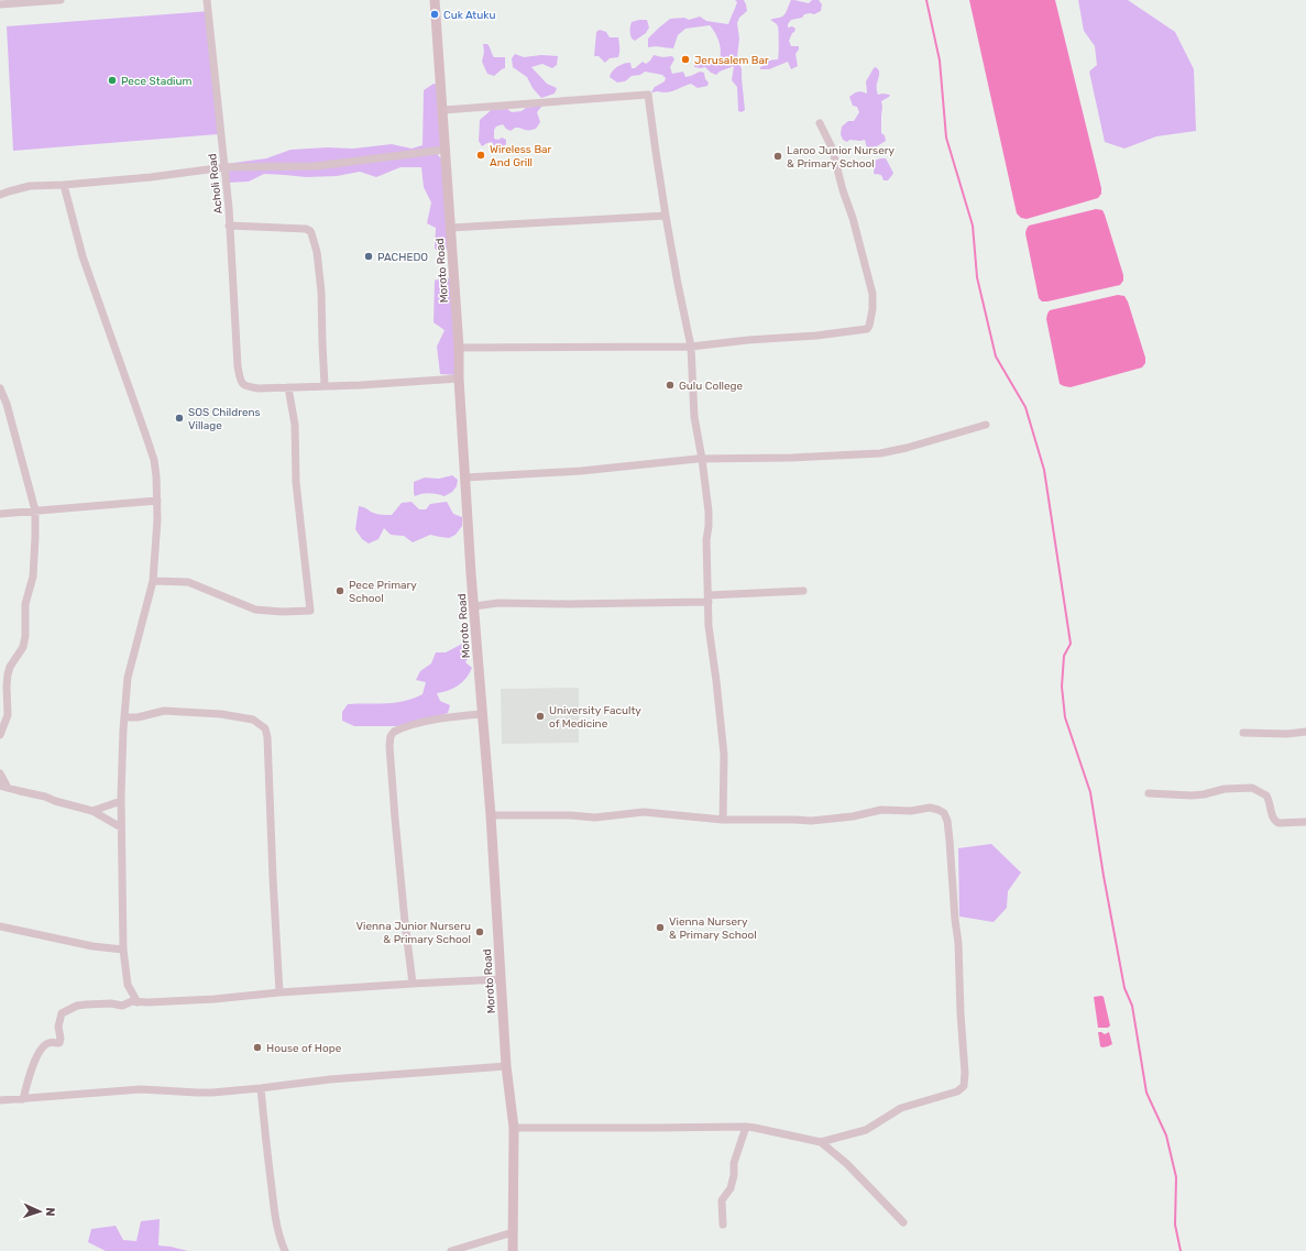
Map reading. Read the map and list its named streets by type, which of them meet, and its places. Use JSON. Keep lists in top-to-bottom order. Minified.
{"streets":{"main road":["Moroto Road"],"street":["Acholi Road"]},"places":["Cuk Atuku","Jerusalem Bar","Pece Stadium","Wireless Bar And Grill","Laroo Junior Nursery & Primary School","PACHEDO","Gulu College","SOS Childrens Village","Pece Primary School","University Faculty of Medicine","Vienna Nursery & Primary School","Vienna Junior Nurseru & Primary School","House of Hope"],"north":"right"}
